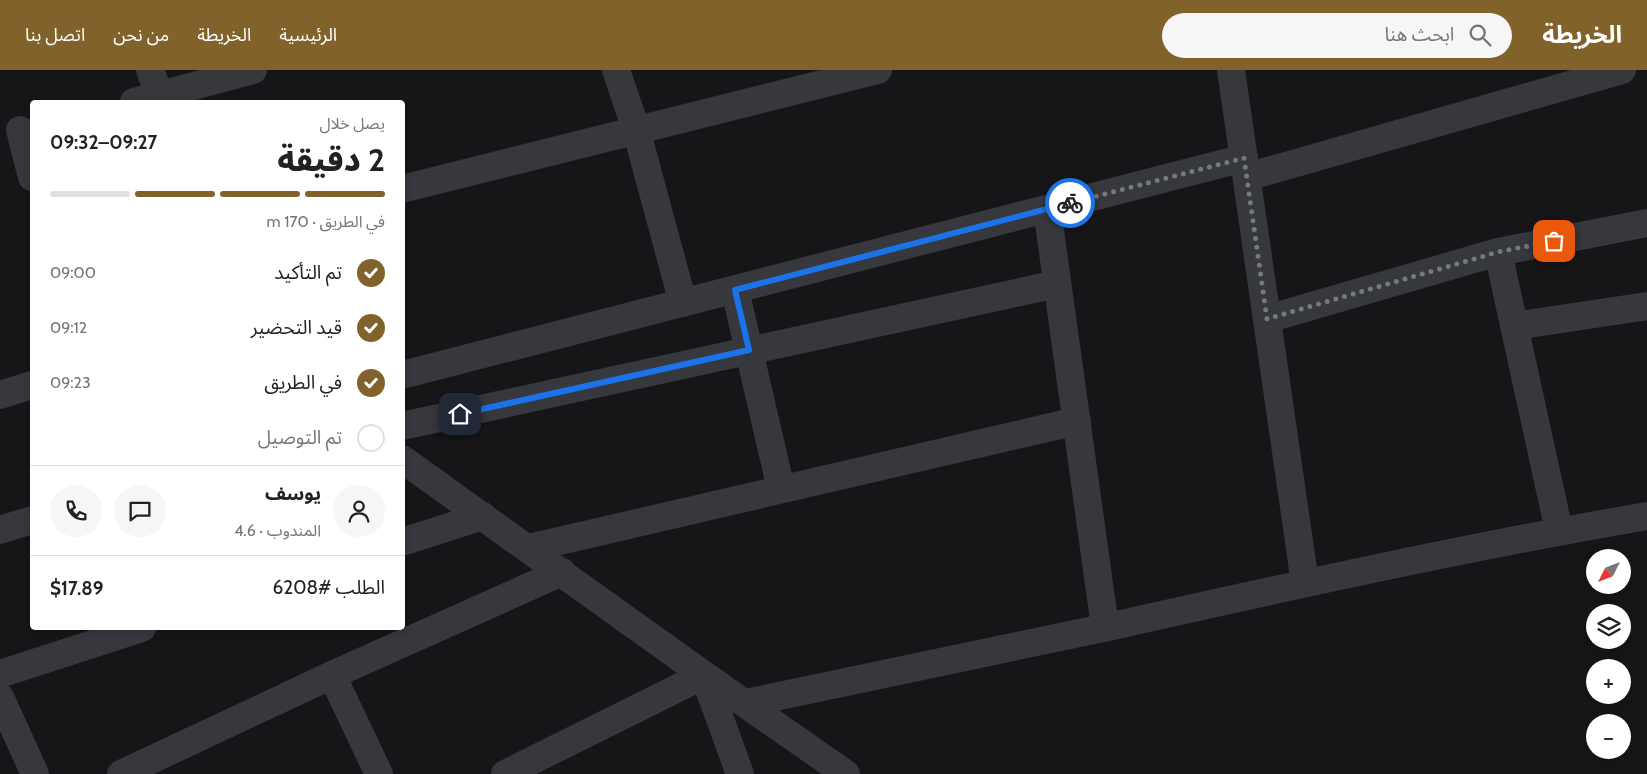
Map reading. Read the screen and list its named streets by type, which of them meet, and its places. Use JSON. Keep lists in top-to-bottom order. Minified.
{"north":"bottom left","page":{"header":"الخريطة","search":"ابحث هنا","nav":["الرئيسية","الخريطة","من نحن","اتصل بنا"],"heading":["2 دقيقة","يصل خلال","09:27–09:32"],"panel":["يوسف","المندوب · 4.6","الطلب #6208","$17.89"],"bar":"في الطريق · 170 m","list":[["تم التأكيد","09:00"],["قيد التحضير","09:12"],["في الطريق","09:23"],"تم التوصيل"],"map_buttons":["+","−"]}}
